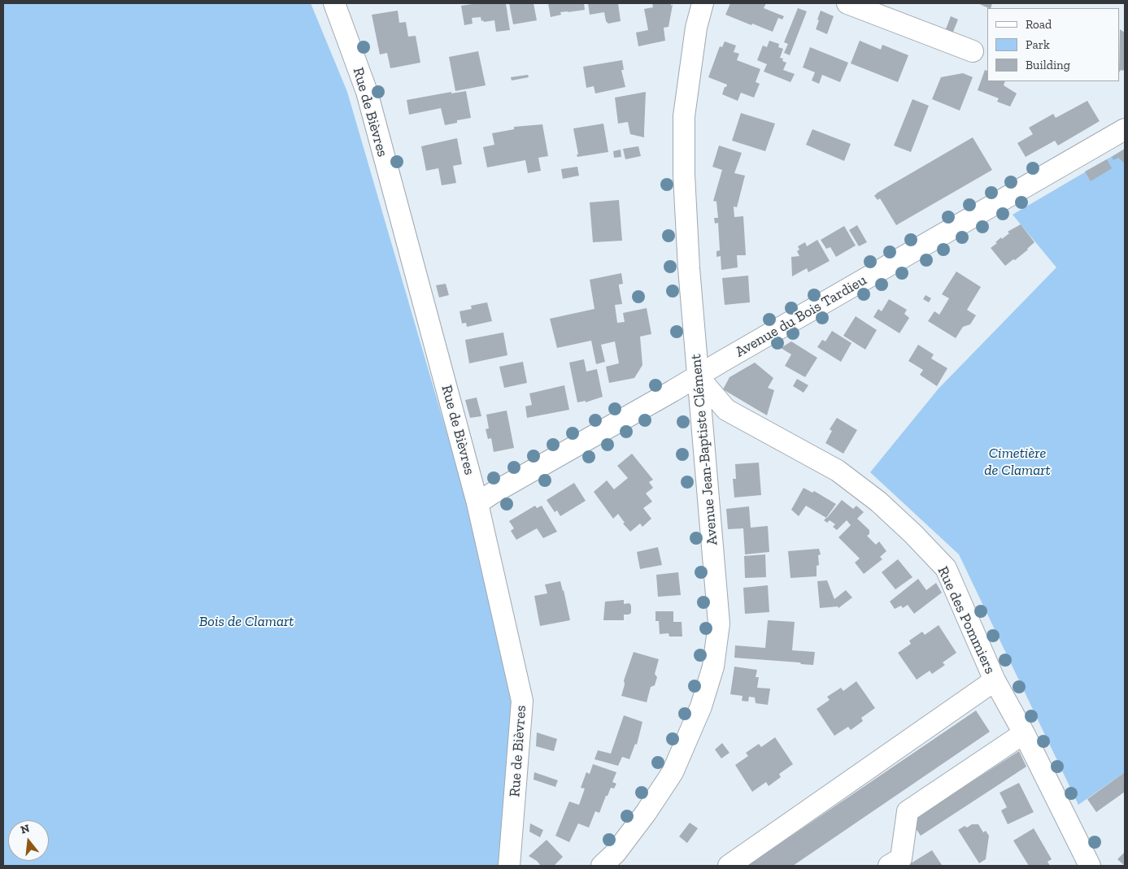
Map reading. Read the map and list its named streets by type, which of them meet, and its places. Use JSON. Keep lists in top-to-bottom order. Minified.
{"streets":{"street":["Rue de Bièvres","Avenue du Bois Tardieu","Avenue Jean-Baptiste Clément","Rue des Pommiers"]},"crossings":[["Rue de Bièvres","Avenue du Bois Tardieu"],["Avenue du Bois Tardieu","Avenue Jean-Baptiste Clément"],["Avenue du Bois Tardieu","Rue des Pommiers"],["Avenue Jean-Baptiste Clément","Rue des Pommiers"]],"parks":["Cimetière de Clamart","Bois de Clamart"],"legend":["Road","Park","Building"],"north":"top"}
